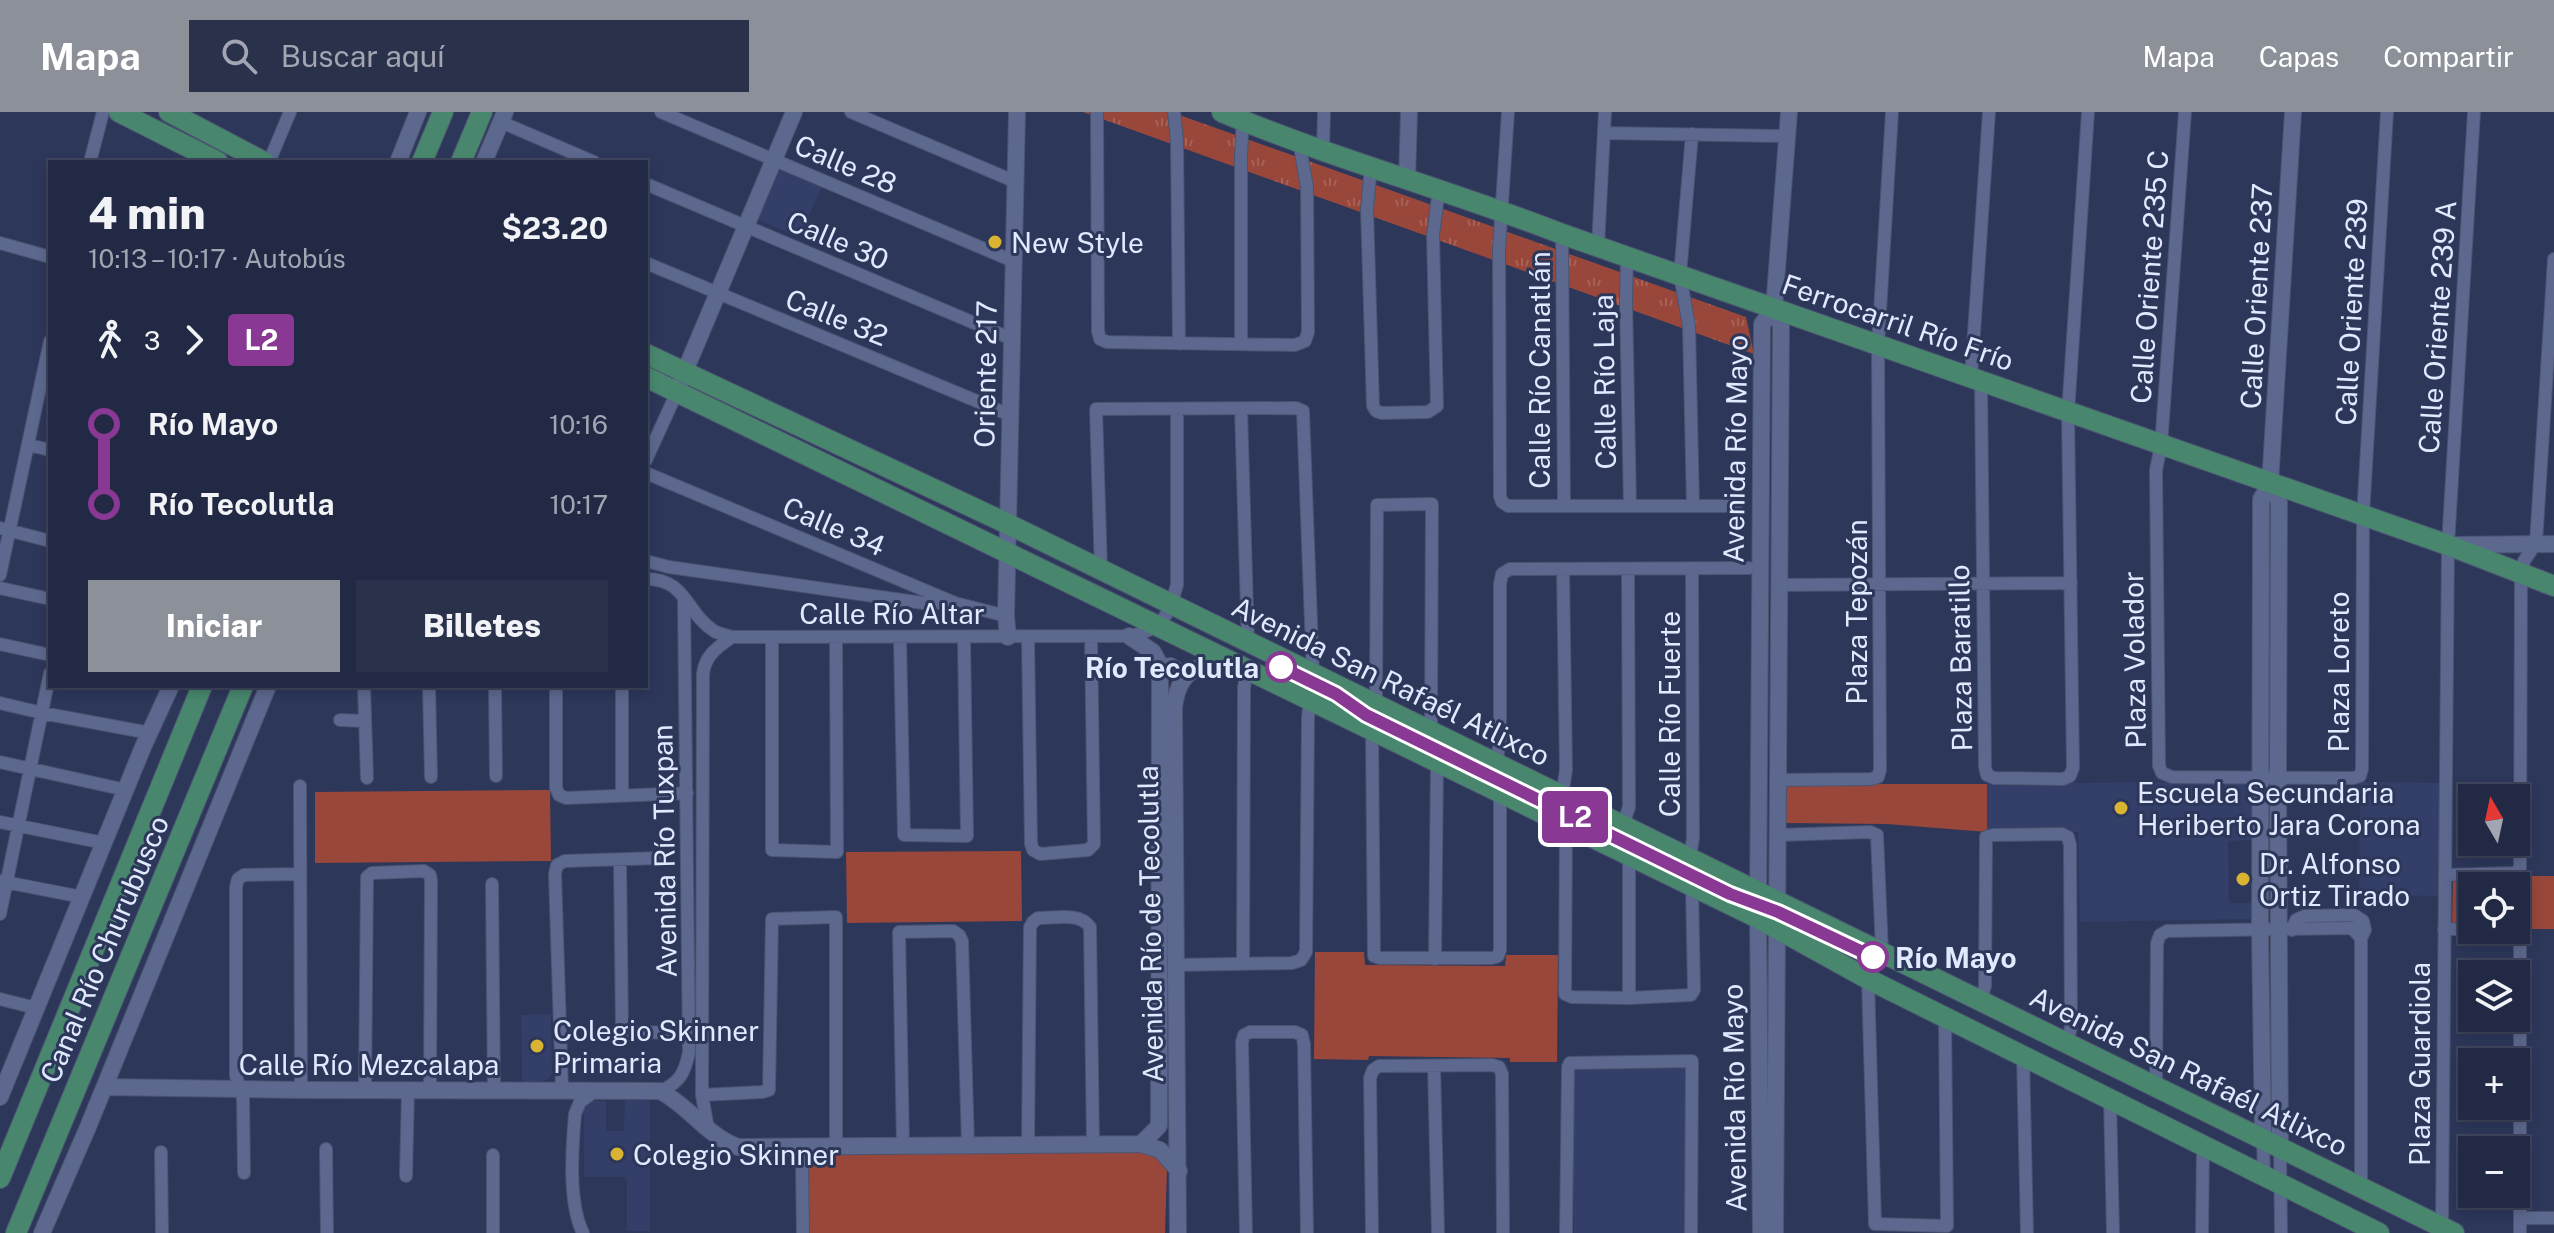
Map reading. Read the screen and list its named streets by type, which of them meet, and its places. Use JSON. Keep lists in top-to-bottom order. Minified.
{"streets":{"main road":["Ferrocarril Río Frío","Avenida San Rafaél Atlixco","Canal Río Churubusco"],"street":["Calle 28","Calle 30","Calle Oriente 235 C","Calle Oriente 237","Calle Oriente 239","Calle 32","Calle Oriente 239 A","Calle Río Canatlán","Oriente 217","Calle Río Laja","Avenida Río Mayo","Calle 34","Plaza Tepozán","Calle Río Altar","Plaza Baratillo","Plaza Volador","Plaza Loreto","Calle Río Fuerte","Avenida Río Tuxpan","Avenida Río de Tecolutla","Calle Río Mezcalapa","Plaza Guardiola"]},"crossings":[["Calle 28","Oriente 217"],["Calle 30","Oriente 217"],["Calle Oriente 235 C","Ferrocarril Río Frío"],["Calle Oriente 235 C","Plaza Volador"],["Calle Oriente 237","Ferrocarril Río Frío"],["Calle Oriente 237","Plaza Volador"],["Calle Oriente 237","Plaza Loreto"],["Calle Oriente 239","Ferrocarril Río Frío"],["Calle Oriente 239","Plaza Loreto"],["Calle 32","Oriente 217"],["Ferrocarril Río Frío","Calle Oriente 239 A"],["Ferrocarril Río Frío","Calle Río Canatlán"],["Ferrocarril Río Frío","Calle Río Laja"],["Ferrocarril Río Frío","Avenida Río Mayo"],["Ferrocarril Río Frío","Plaza Tepozán"],["Ferrocarril Río Frío","Plaza Baratillo"],["Ferrocarril Río Frío","Plaza Volador"],["Ferrocarril Río Frío","Plaza Loreto"],["Calle Oriente 239 A","Plaza Guardiola"],["Oriente 217","Calle 34"],["Oriente 217","Calle Río Altar"],["Oriente 217","Avenida San Rafaél Atlixco"],["Avenida Río Mayo","Plaza Tepozán"],["Avenida Río Mayo","Avenida San Rafaél Atlixco"],["Calle Río Altar","Avenida San Rafaél Atlixco"],["Calle Río Altar","Avenida Río Tuxpan"],["Plaza Volador","Plaza Loreto"],["Avenida San Rafaél Atlixco","Calle Río Fuerte"],["Avenida San Rafaél Atlixco","Plaza Guardiola"],["Avenida Río Tuxpan","Calle Río Mezcalapa"],["Canal Río Churubusco","Calle Río Mezcalapa"]],"places":["New Style","Río Tecolutla","Escuela Secundaria Heriberto Jara Corona","Dr. Alfonso Ortiz Tirado","Río Mayo","Colegio Skinner Primaria","Colegio Skinner"],"lines":["bus line L2"],"north":"top","page":{"header":"Mapa","search":"Buscar aquí","nav":["Mapa","Capas","Compartir"],"on_map":"L2","heading":["4 min","10:13 – 10:17 · Autobús","$23.20"],"legs":["3","L2"],"list":[{"name":"Río Mayo","value":"10:16"},{"name":"Río Tecolutla","value":"10:17"}],"buttons":["Iniciar","Billetes"],"map_buttons":["+","−"]}}
